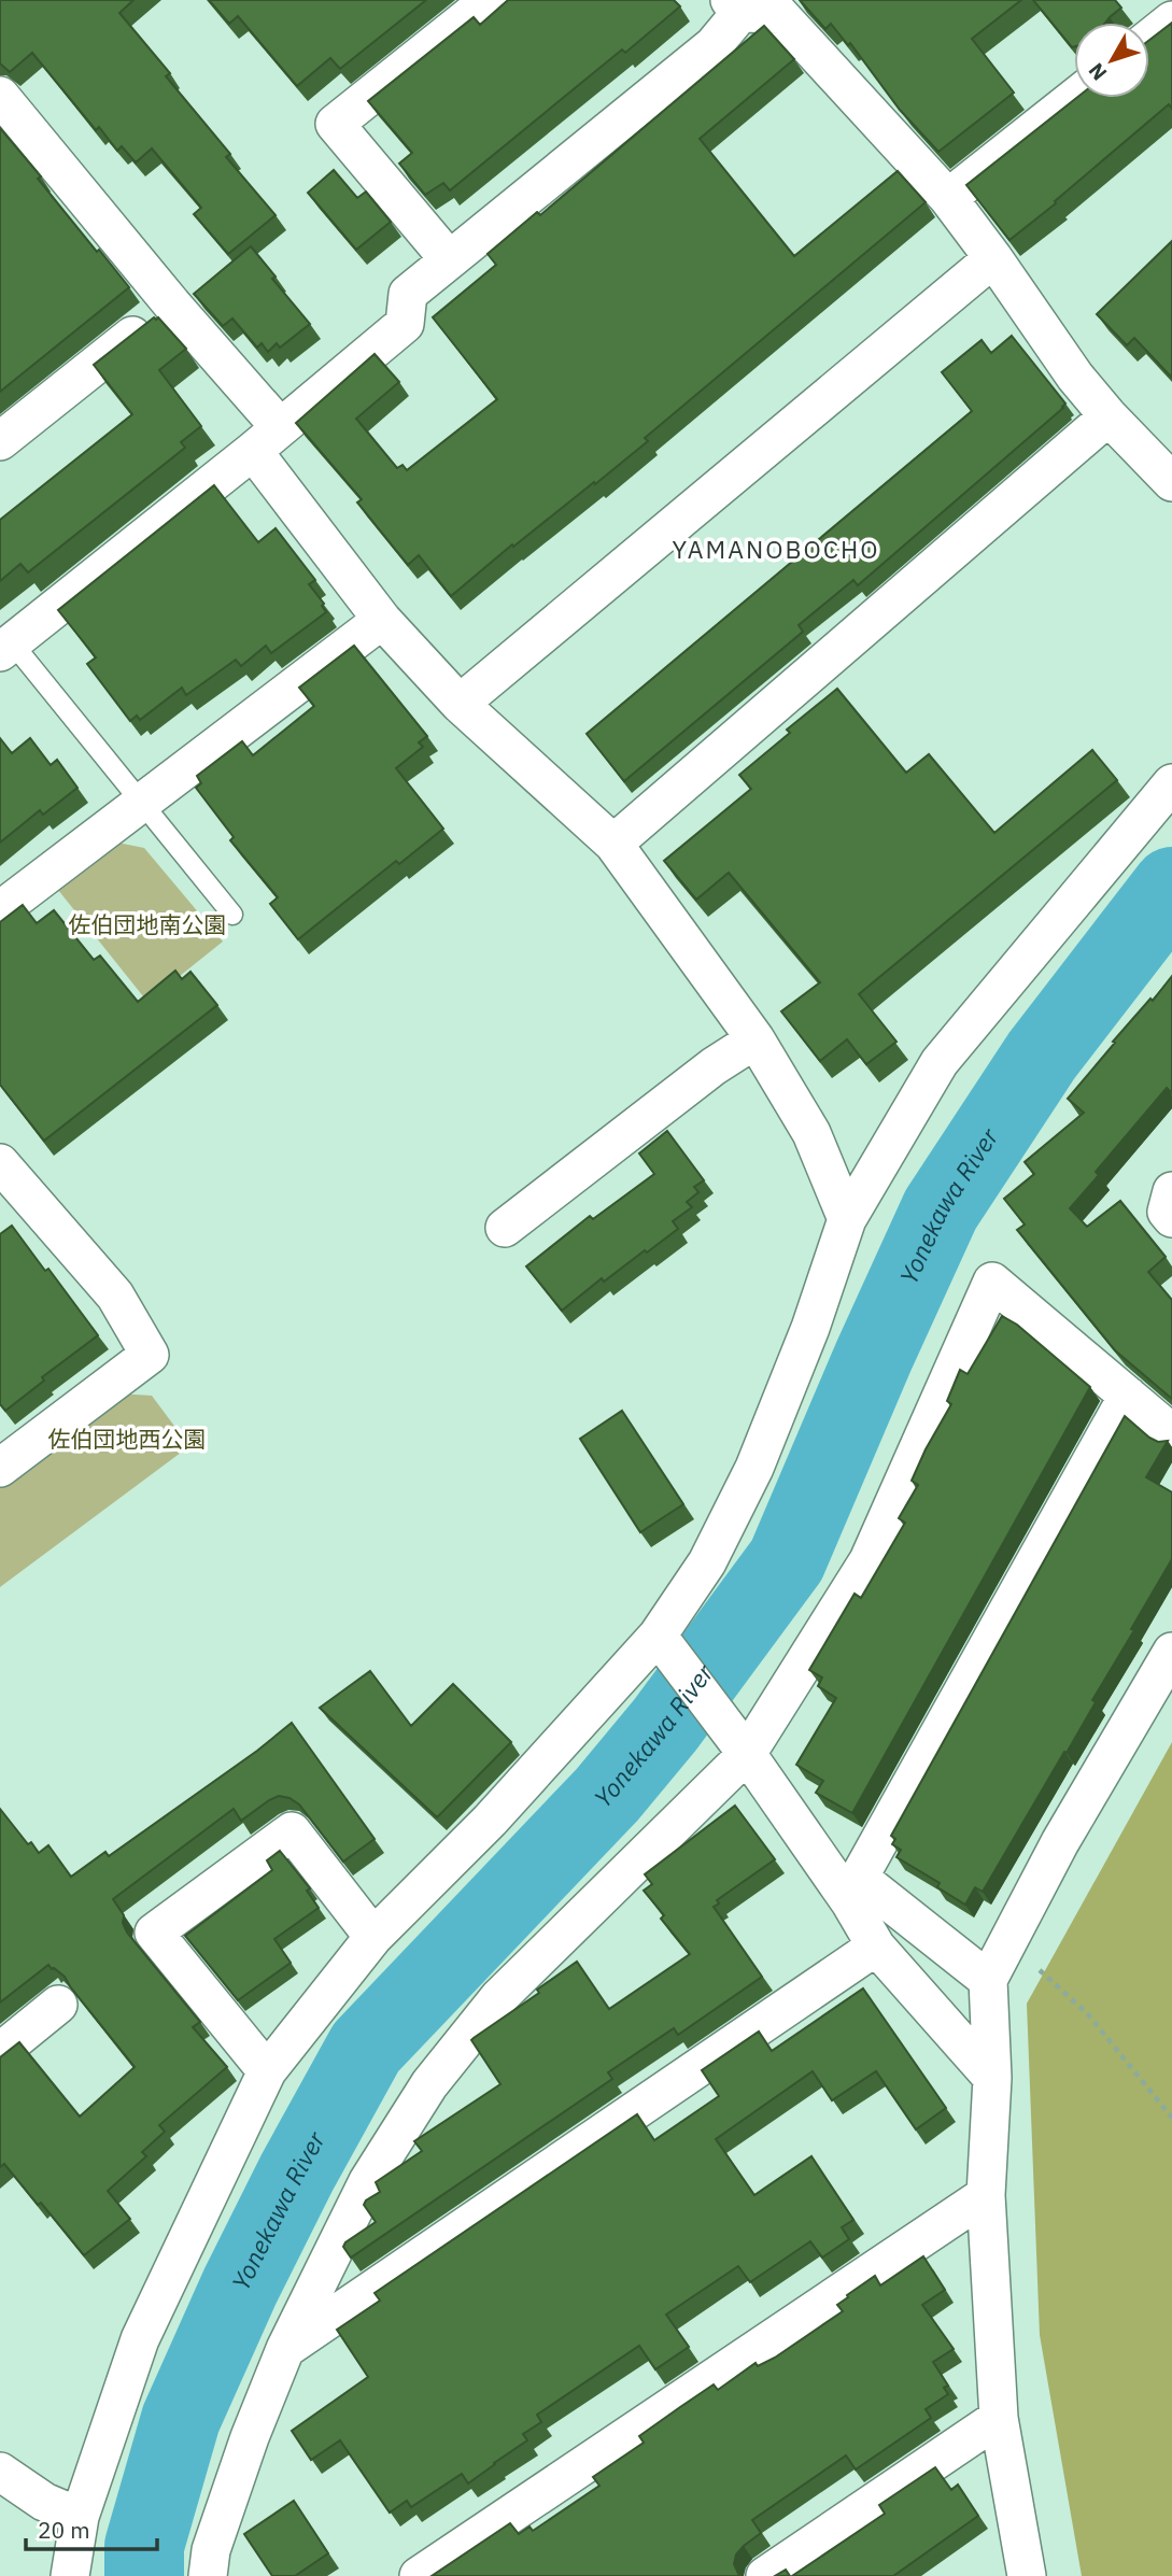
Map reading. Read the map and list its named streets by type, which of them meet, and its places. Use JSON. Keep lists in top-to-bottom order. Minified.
{"districts":["YAMANOBOCHO"],"water":["Yonekawa River"],"parks":["佐伯団地南公園","佐伯団地西公園"],"scale_bar":"20 m","north":"bottom left"}
